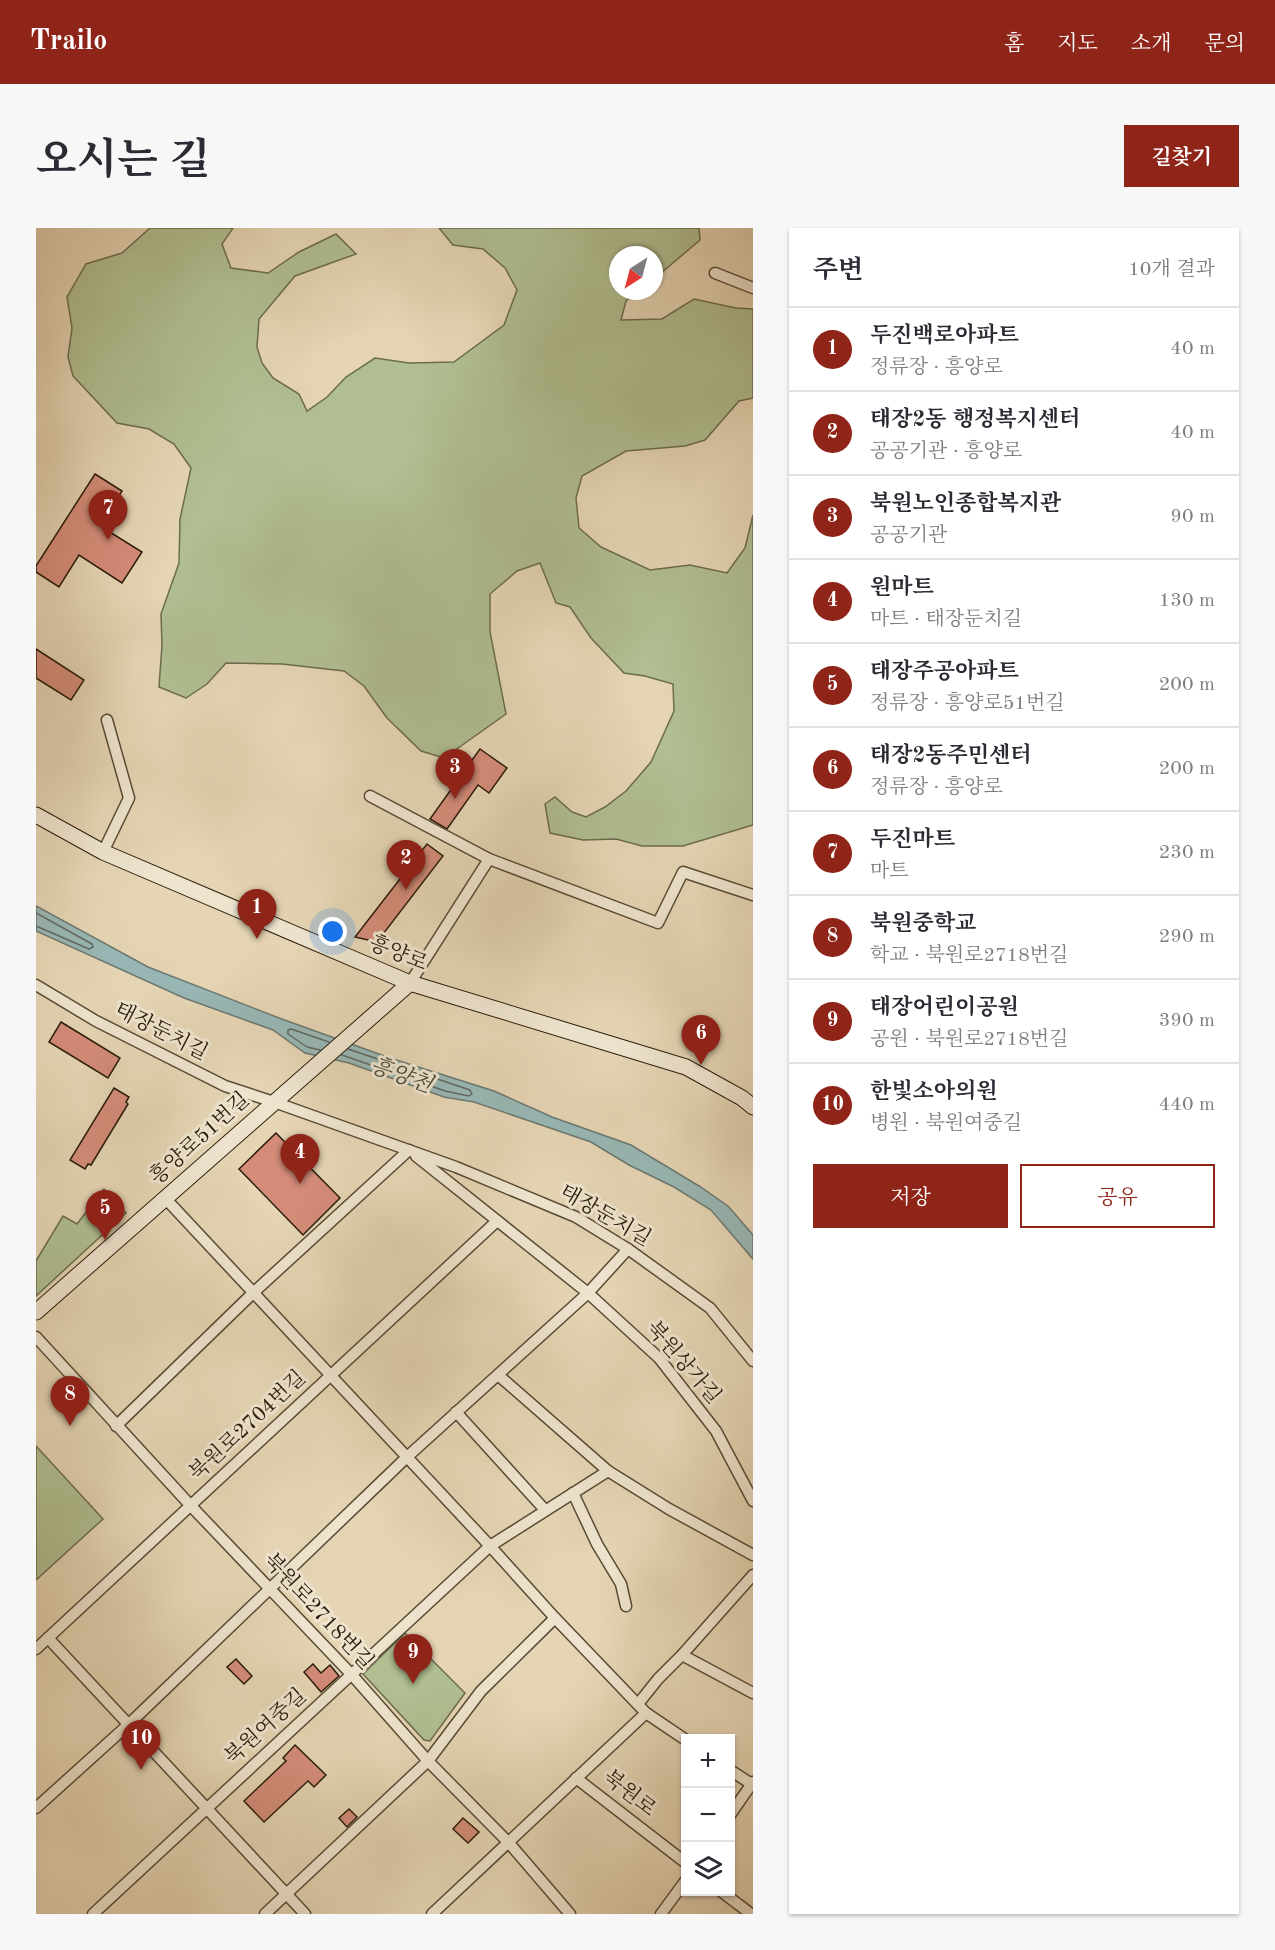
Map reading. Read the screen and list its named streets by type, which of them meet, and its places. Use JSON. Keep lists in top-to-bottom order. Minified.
{"streets":{"street":["흥양로","태장둔치길","흥양로51번길","북원상가길","북원로2704번길","북원로2718번길","북원여중길","북원로"]},"crossings":[["흥양로","흥양로51번길"],["태장둔치길","흥양로51번길"],["태장둔치길","북원상가길"],["흥양로51번길","북원로2704번길"],["북원로2704번길","북원로2718번길"],["북원로2718번길","북원여중길"]],"water":["흥양천"],"north":"bottom left","page":{"header":"Trailo","nav":["홈","지도","소개","문의"],"title":"오시는 길","buttons":["길찾기",["저장","공유"]],"heading":["주변","10개 결과"],"list":[{"mark":"1","name":"두진백로아파트","note":"정류장 · 흥양로","value":"40 m"},{"mark":"2","name":"태장2동 행정복지센터","note":"공공기관 · 흥양로","value":"40 m"},{"mark":"3","name":"북원노인종합복지관","note":"공공기관","value":"90 m"},{"mark":"4","name":"원마트","note":"마트 · 태장둔치길","value":"130 m"},{"mark":"5","name":"태장주공아파트","note":"정류장 · 흥양로51번길","value":"200 m"},{"mark":"6","name":"태장2동주민센터","note":"정류장 · 흥양로","value":"200 m"},{"mark":"7","name":"두진마트","note":"마트","value":"230 m"},{"mark":"8","name":"북원중학교","note":"학교 · 북원로2718번길","value":"290 m"},{"mark":"9","name":"태장어린이공원","note":"공원 · 북원로2718번길","value":"390 m"},{"mark":"10","name":"한빛소아의원","note":"병원 · 북원여중길","value":"440 m"}],"pins":["7","3","2","1","6","4","5","8","9","10"],"map_buttons":["+","−"]}}
